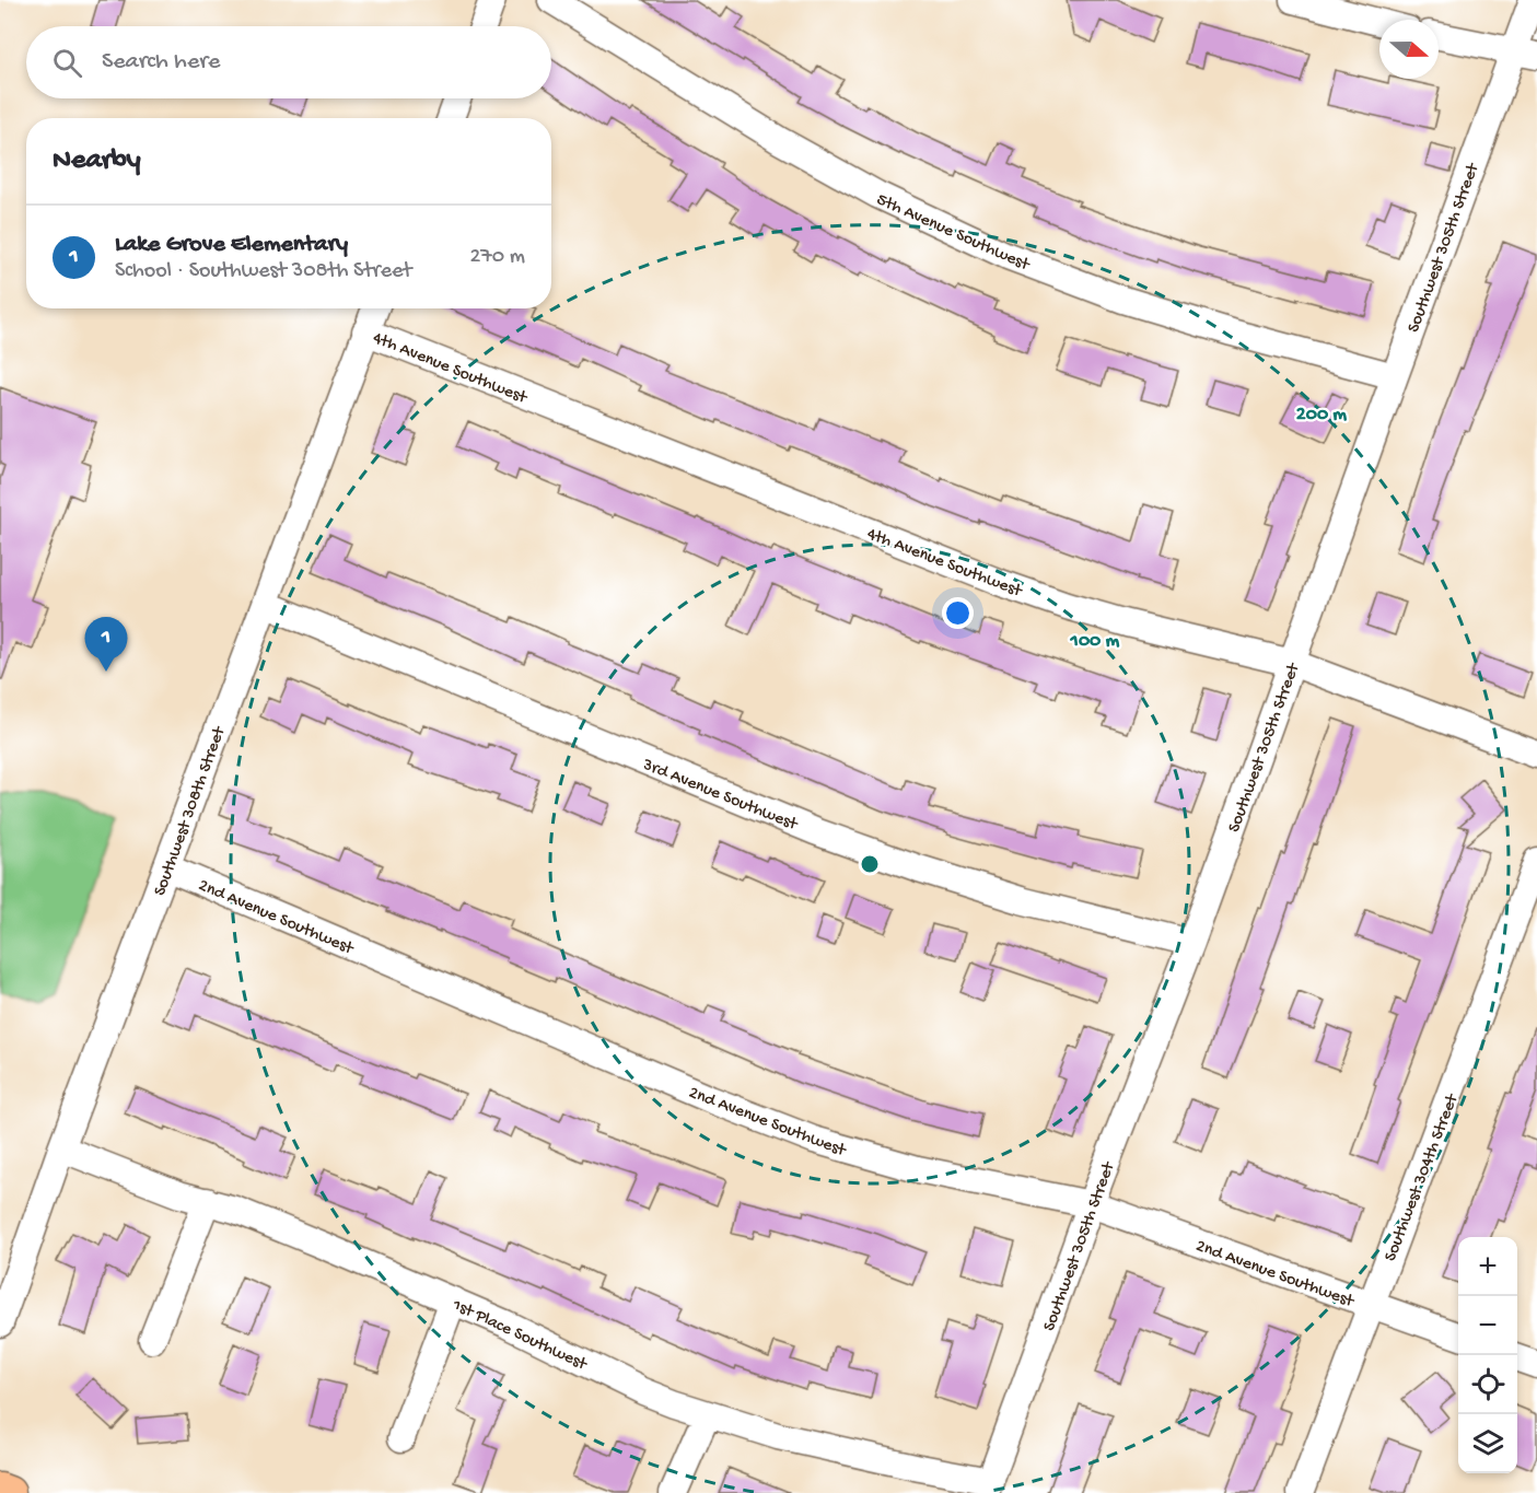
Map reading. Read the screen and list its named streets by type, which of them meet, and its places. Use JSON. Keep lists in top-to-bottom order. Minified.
{"streets":{"street":["5th Avenue Southwest","Southwest 305th Street","4th Avenue Southwest","3rd Avenue Southwest","Southwest 308th Street","2nd Avenue Southwest","Southwest 304th Street","1st Place Southwest"]},"crossings":[["5th Avenue Southwest","Southwest 305th Street"],["Southwest 305th Street","4th Avenue Southwest"],["Southwest 305th Street","3rd Avenue Southwest"],["Southwest 305th Street","2nd Avenue Southwest"],["Southwest 305th Street","1st Place Southwest"],["4th Avenue Southwest","Southwest 308th Street"],["3rd Avenue Southwest","Southwest 308th Street"],["Southwest 308th Street","2nd Avenue Southwest"],["Southwest 308th Street","1st Place Southwest"],["2nd Avenue Southwest","Southwest 304th Street"]],"north":"right","page":{"search":"Search here","heading":"Nearby","list":[{"mark":"1","name":"Lake Grove Elementary","note":"School · Southwest 308th Street","value":"270 m"}],"pins":"1","map_buttons":["+","−"]},"rings":["200 m","100 m"]}
